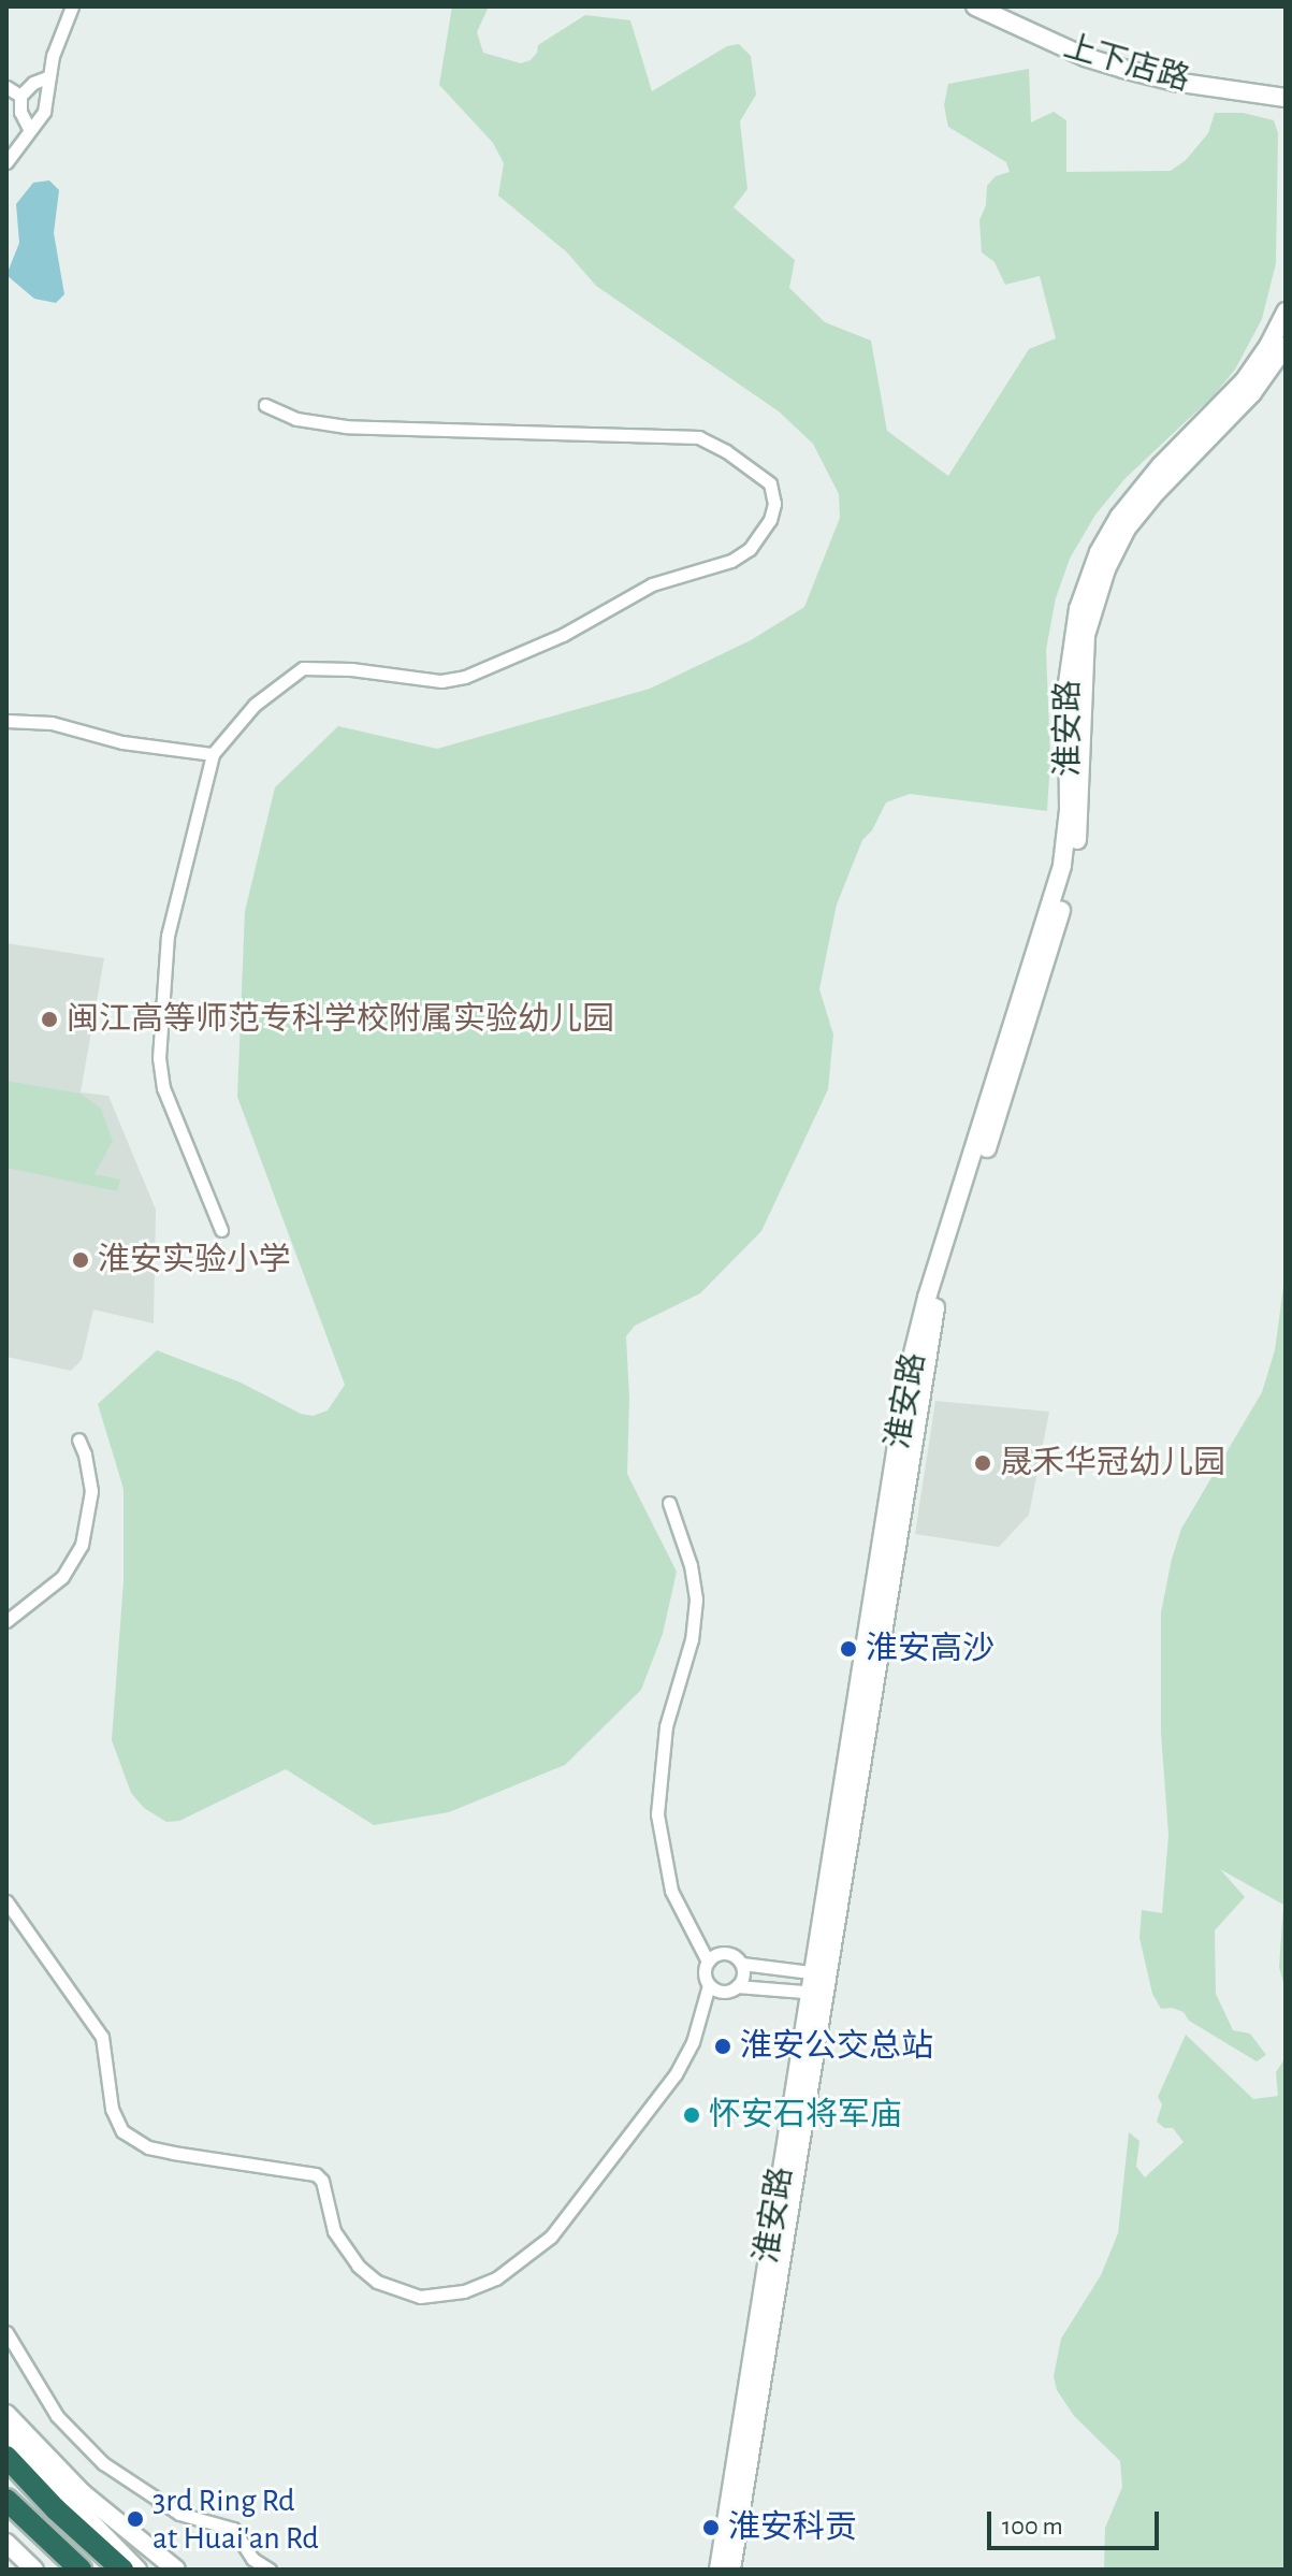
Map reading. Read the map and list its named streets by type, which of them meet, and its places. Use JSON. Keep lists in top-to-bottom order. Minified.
{"streets":{"main road":["上下店路","淮安路"]},"places":["闽江高等师范专科学校附属实验幼儿园","淮安实验小学","晟禾华冠幼儿园","淮安高沙","淮安公交总站","怀安石将军庙","3rd Ring Rd at Huai'an Rd","淮安科贡"],"scale_bar":"100 m"}
